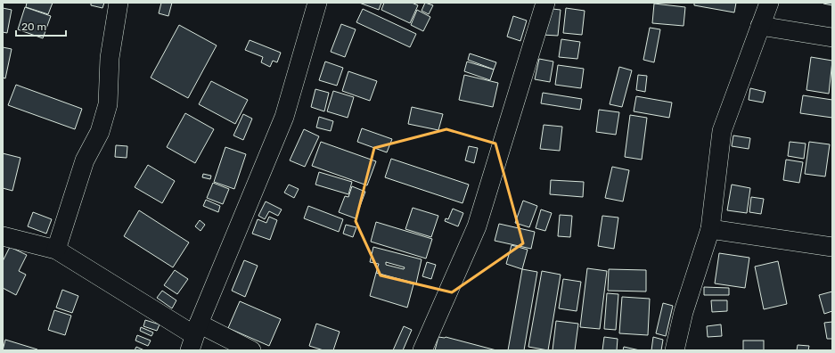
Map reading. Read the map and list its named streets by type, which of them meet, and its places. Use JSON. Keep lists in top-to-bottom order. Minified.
{"scale_bar":"20 m"}
